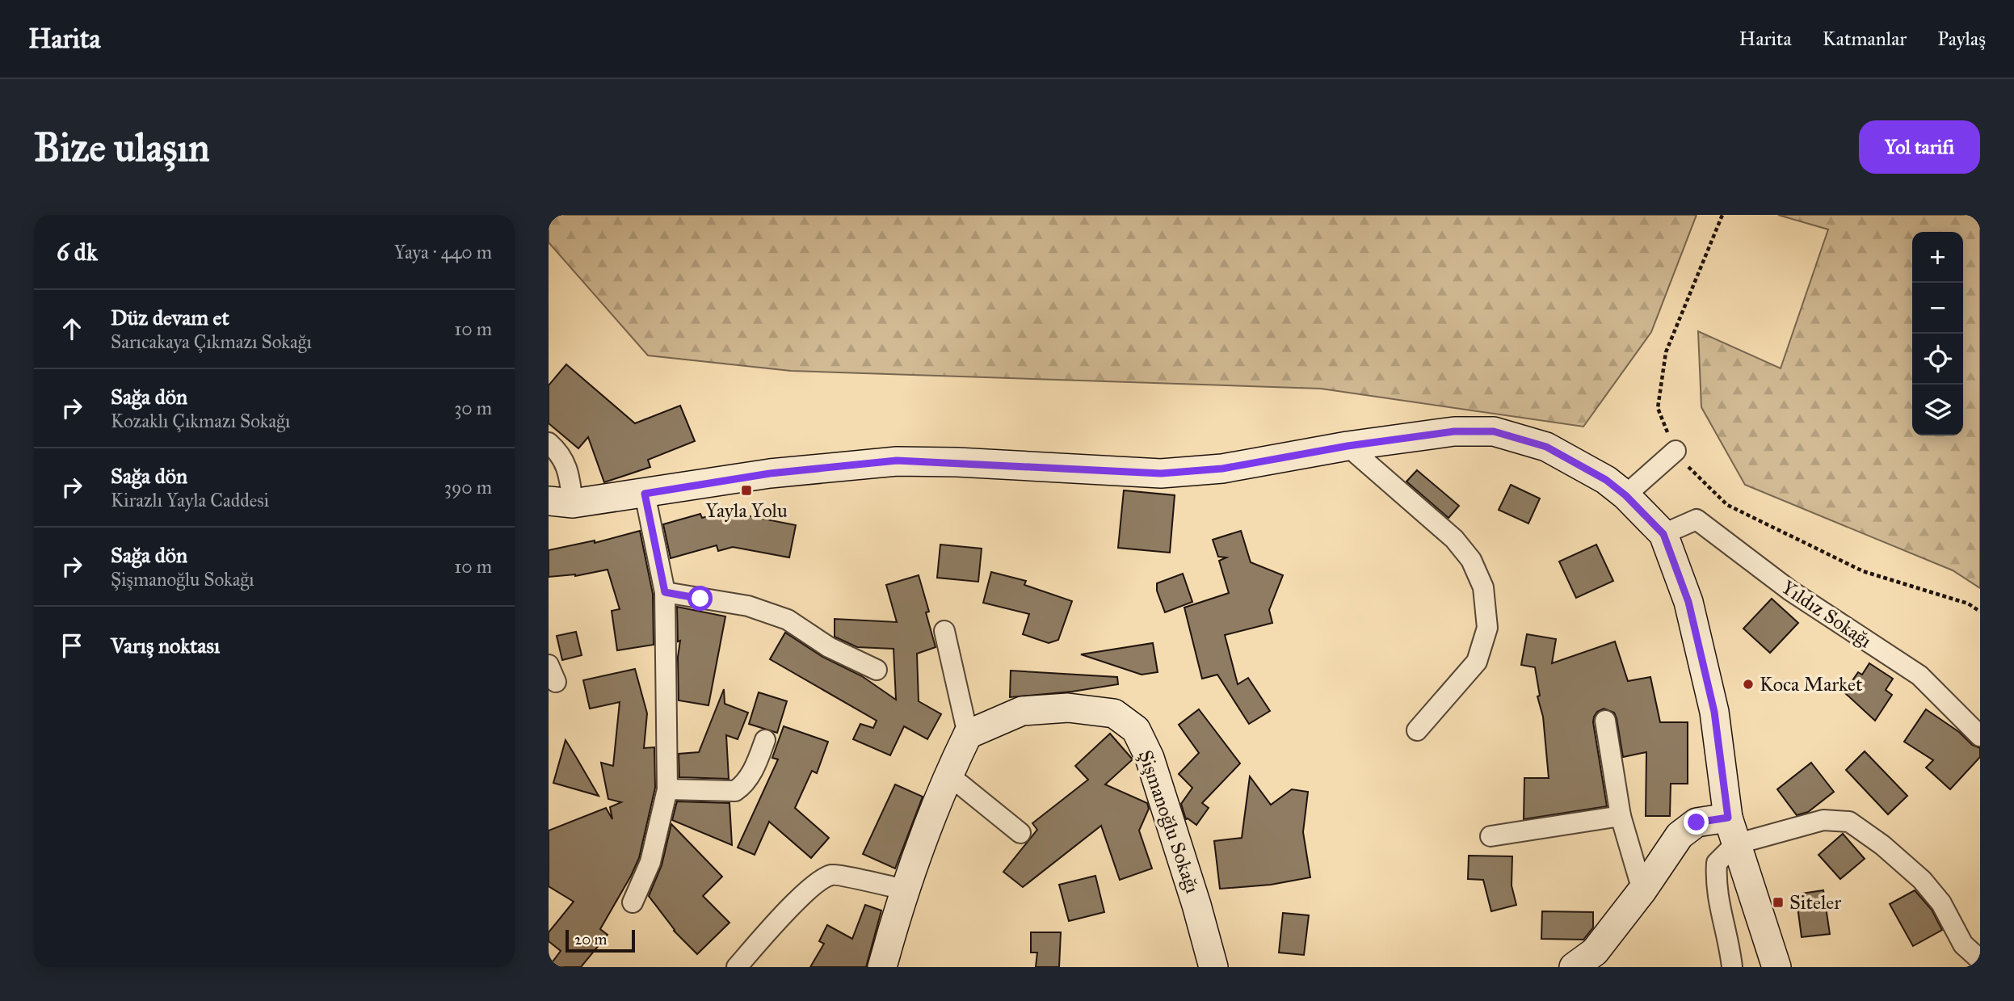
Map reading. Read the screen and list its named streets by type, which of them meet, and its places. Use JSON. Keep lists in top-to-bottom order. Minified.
{"streets":{"main road":["Şişmanoğlu Sokağı"],"street":["Yıldız Sokağı"]},"places":{"transit":["Yayla Yolu","Siteler"],"other":["Koca Market"]},"scale_bar":"20 m","page":{"header":"Harita","nav":["Harita","Katmanlar","Paylaş"],"buttons":"Yol tarifi","title":"Bize ulaşın","heading":["6 dk","Yaya · 440 m"],"map_buttons":["+","−"],"list":[["Düz devam et","Sarıcakaya Çıkmazı Sokağı","10 m"],["Sağa dön","Kozaklı Çıkmazı Sokağı","30 m"],["Sağa dön","Kirazlı Yayla Caddesi","390 m"],["Sağa dön","Şişmanoğlu Sokağı","10 m"],"Varış noktası"],"scale":"20 m"}}
